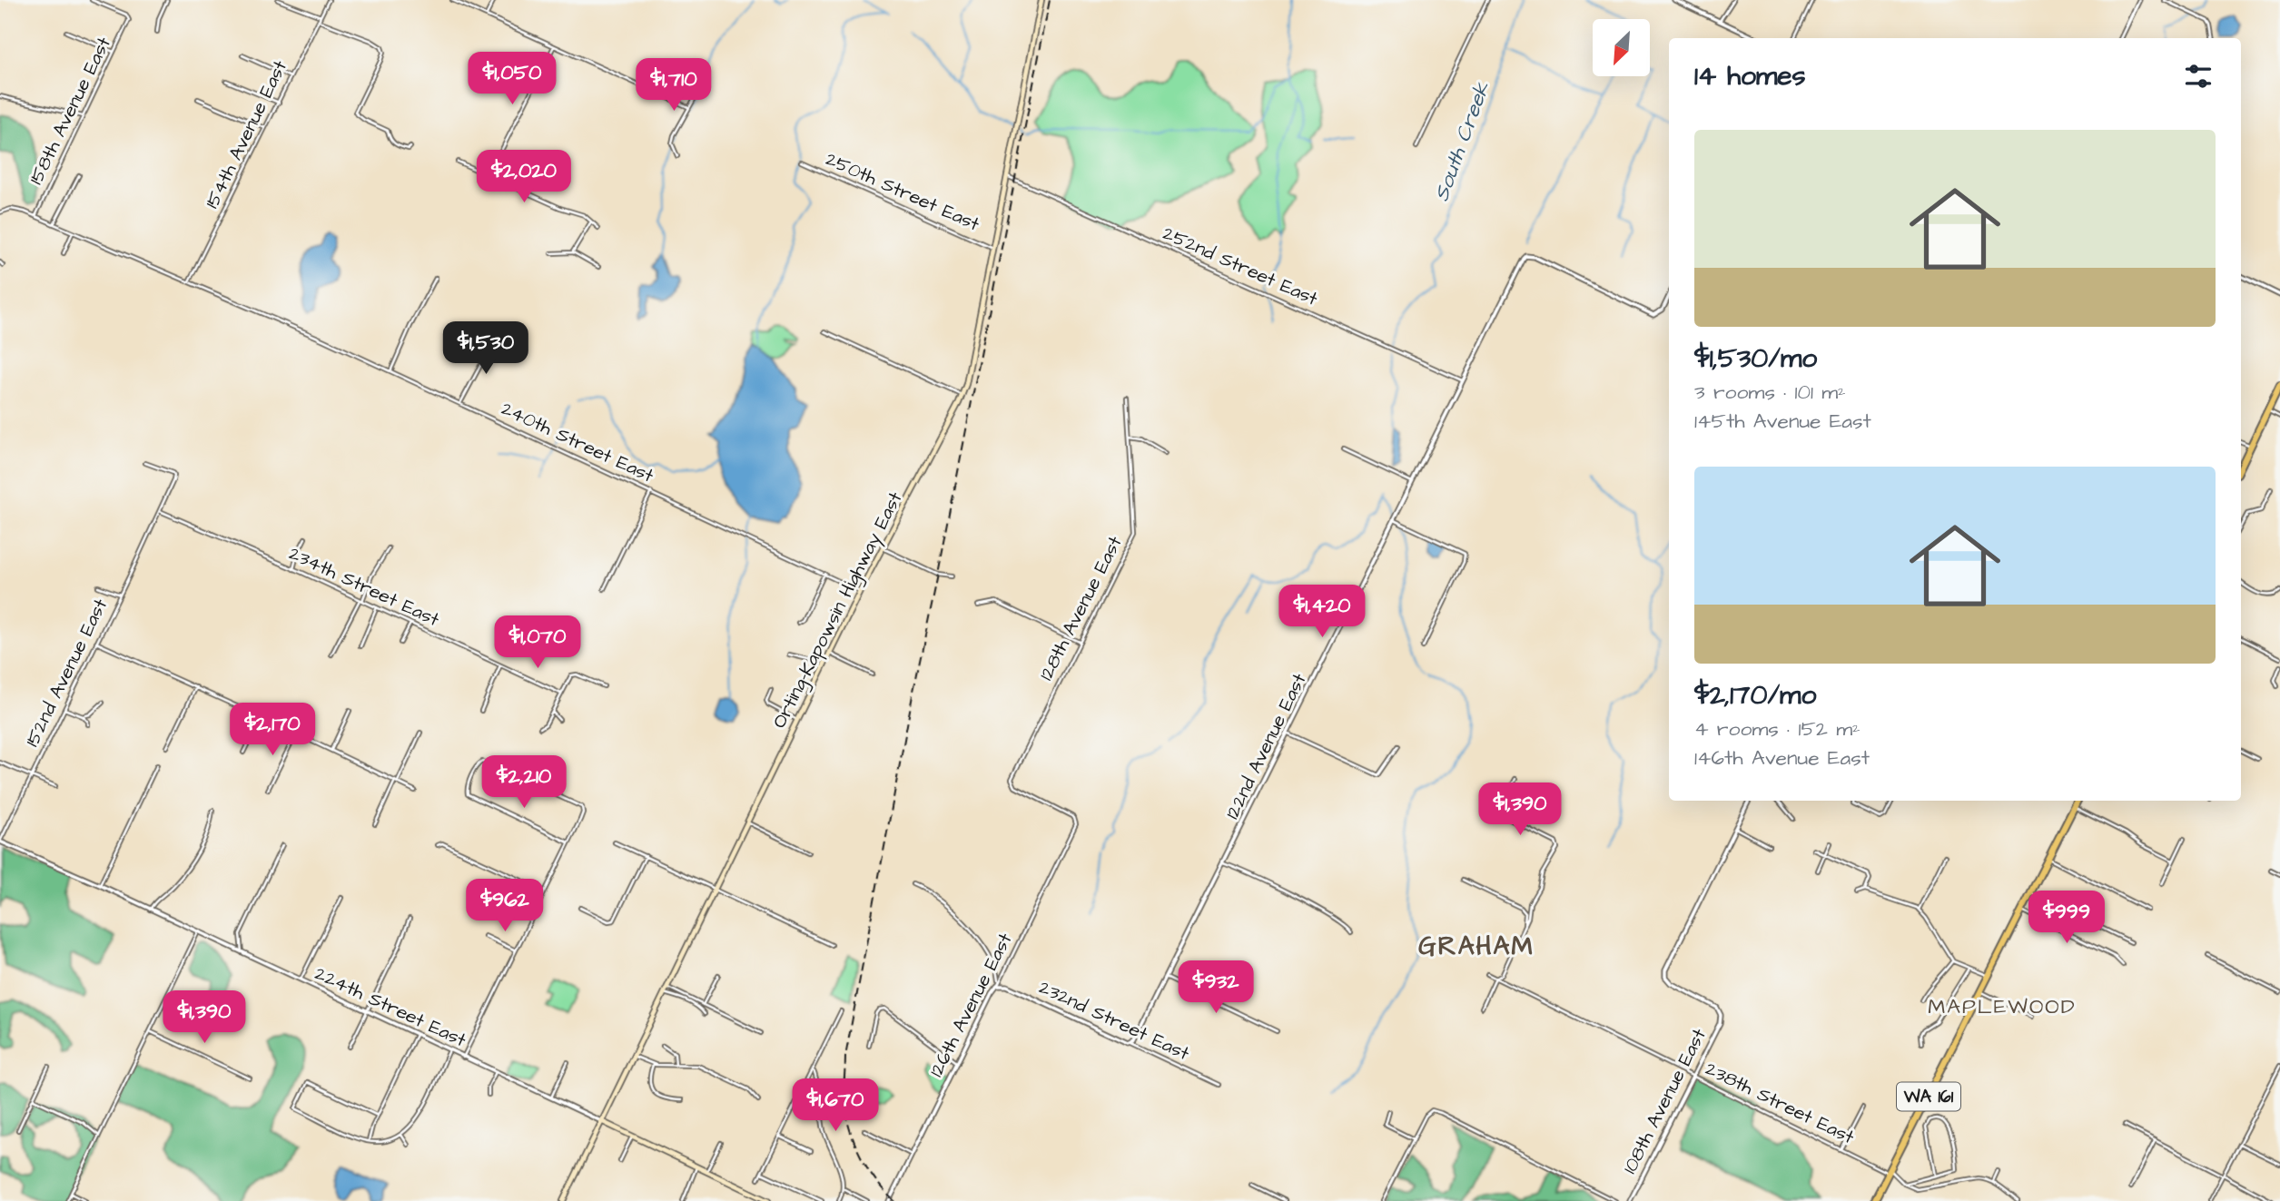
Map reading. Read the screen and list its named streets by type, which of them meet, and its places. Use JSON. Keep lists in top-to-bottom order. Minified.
{"streets":{"main road":["Orting-Kapowsin Highway East","224th Street East","WA 161"],"street":["158th Avenue East","154th Avenue East","250th Street East","252nd Street East","240th Street East","234th Street East","128th Avenue East","152nd Avenue East","122nd Avenue East","126th Avenue East","232nd Street East","108th Avenue East","238th Street East"]},"crossings":[["158th Avenue East","240th Street East"],["154th Avenue East","240th Street East"],["250th Street East","Orting-Kapowsin Highway East"],["252nd Street East","Orting-Kapowsin Highway East"],["252nd Street East","122nd Avenue East"],["240th Street East","Orting-Kapowsin Highway East"],["234th Street East","152nd Avenue East"],["128th Avenue East","126th Avenue East"],["Orting-Kapowsin Highway East","224th Street East"],["152nd Avenue East","224th Street East"],["122nd Avenue East","232nd Street East"],["126th Avenue East","232nd Street East"],["WA 161","238th Street East"],["108th Avenue East","238th Street East"]],"districts":["GRAHAM","MAPLEWOOD"],"water":["South Creek"],"north":"bottom left","page":{"heading":"14 homes","price":["$1,050","$1,710","$2,020","$1,530","$1,420","$1,070","$2,170","$2,210","$1,390","$962","$999","$932","$1,390","$1,670"],"list":[{"name":"$1,530/mo","note":"3 rooms · 101 m² · 145th Avenue East"},{"name":"$2,170/mo","note":"4 rooms · 152 m² · 146th Avenue East"}]}}
